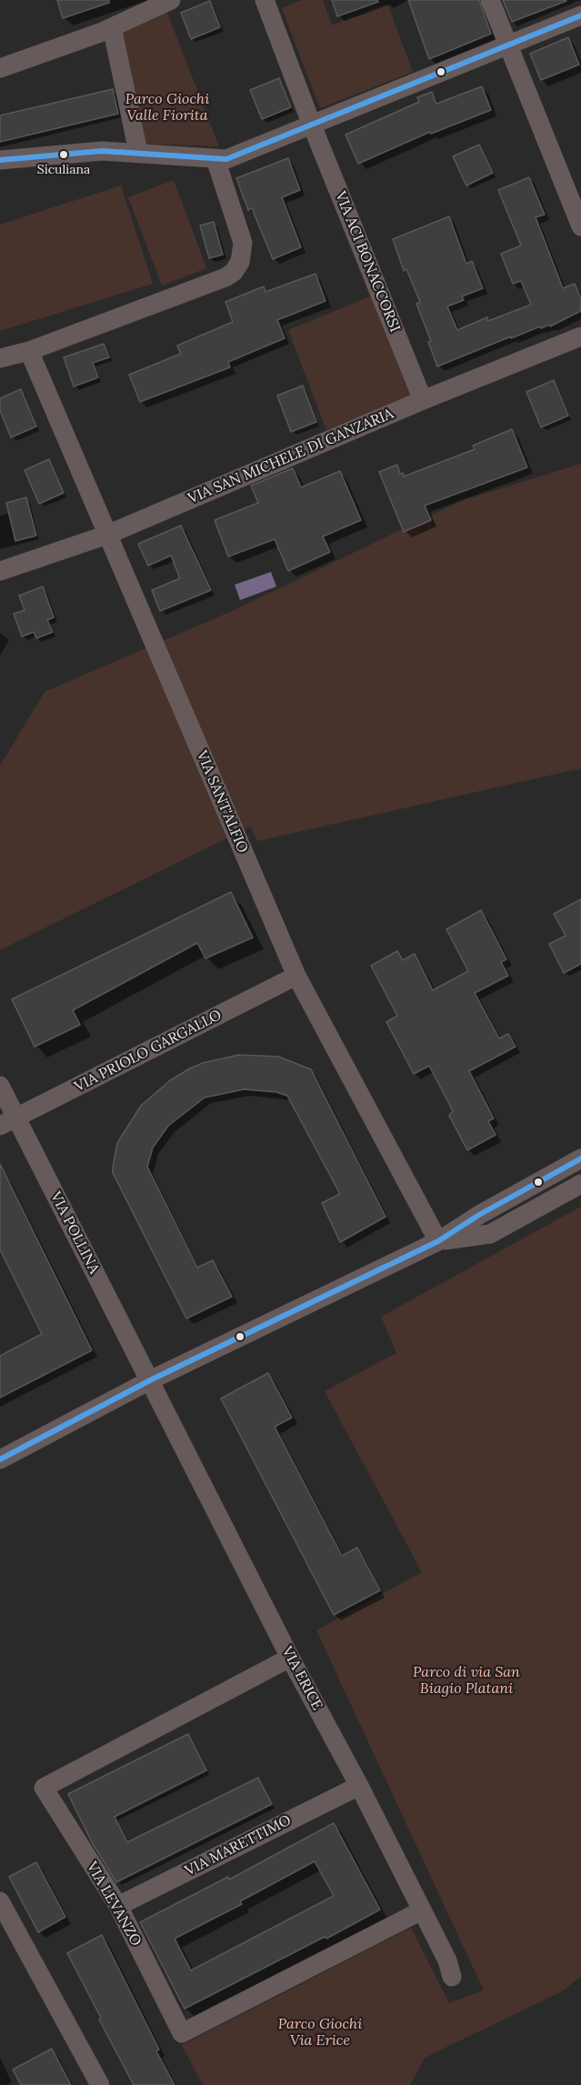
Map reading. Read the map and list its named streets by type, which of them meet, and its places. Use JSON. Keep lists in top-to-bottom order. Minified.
{"streets":{"street":["VIA ACI BONACCORSI","VIA SAN MICHELE DI GANZARIA","VIA SANT'ALFIO","VIA PRIOLO GARGALLO","VIA POLLINA","VIA ERICE","VIA MARETTIMO","VIA LEVANZO"]},"crossings":[["VIA ACI BONACCORSI","VIA SAN MICHELE DI GANZARIA"],["VIA SAN MICHELE DI GANZARIA","VIA SANT'ALFIO"],["VIA SANT'ALFIO","VIA PRIOLO GARGALLO"],["VIA PRIOLO GARGALLO","VIA POLLINA"],["VIA POLLINA","VIA ERICE"],["VIA ERICE","VIA MARETTIMO"],["VIA ERICE","VIA LEVANZO"],["VIA MARETTIMO","VIA LEVANZO"]],"parks":["Parco Giochi Valle Fiorita","Parco di via San Biagio Platani","Parco Giochi Via Erice"],"places":["Siculiana"]}
